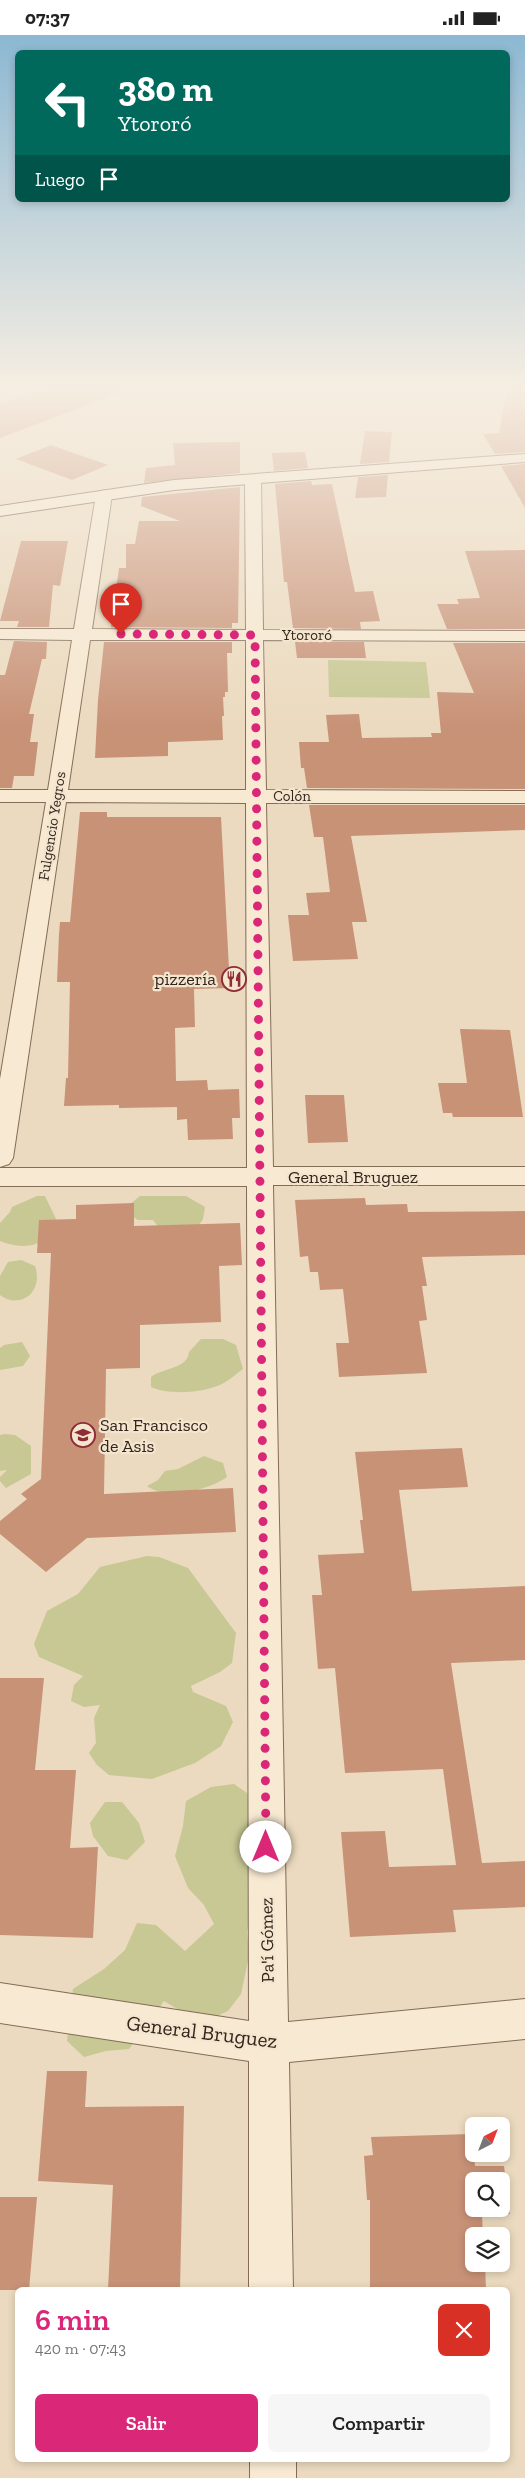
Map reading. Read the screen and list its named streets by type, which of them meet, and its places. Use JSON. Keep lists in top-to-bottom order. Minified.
{"streets":{"street":["Ytororó","Colón","Fulgencio Yegros","General Bruguez","Pa'í Gómez"]},"crossings":[["Ytororó","Fulgencio Yegros"],["Ytororó","Pa'í Gómez"],["Colón","Fulgencio Yegros"],["Colón","Pa'í Gómez"],["General Bruguez","Pa'í Gómez"]],"places":{"restaurant":["pizzería"],"school or university":["San Francisco de Asis"]},"north":"top right","page":{"status":"07:37","turn":["380 m","Ytororó"],"then":"Luego","heading":["6 min","420 m · 07:43"],"buttons":["Salir","Compartir"]}}
